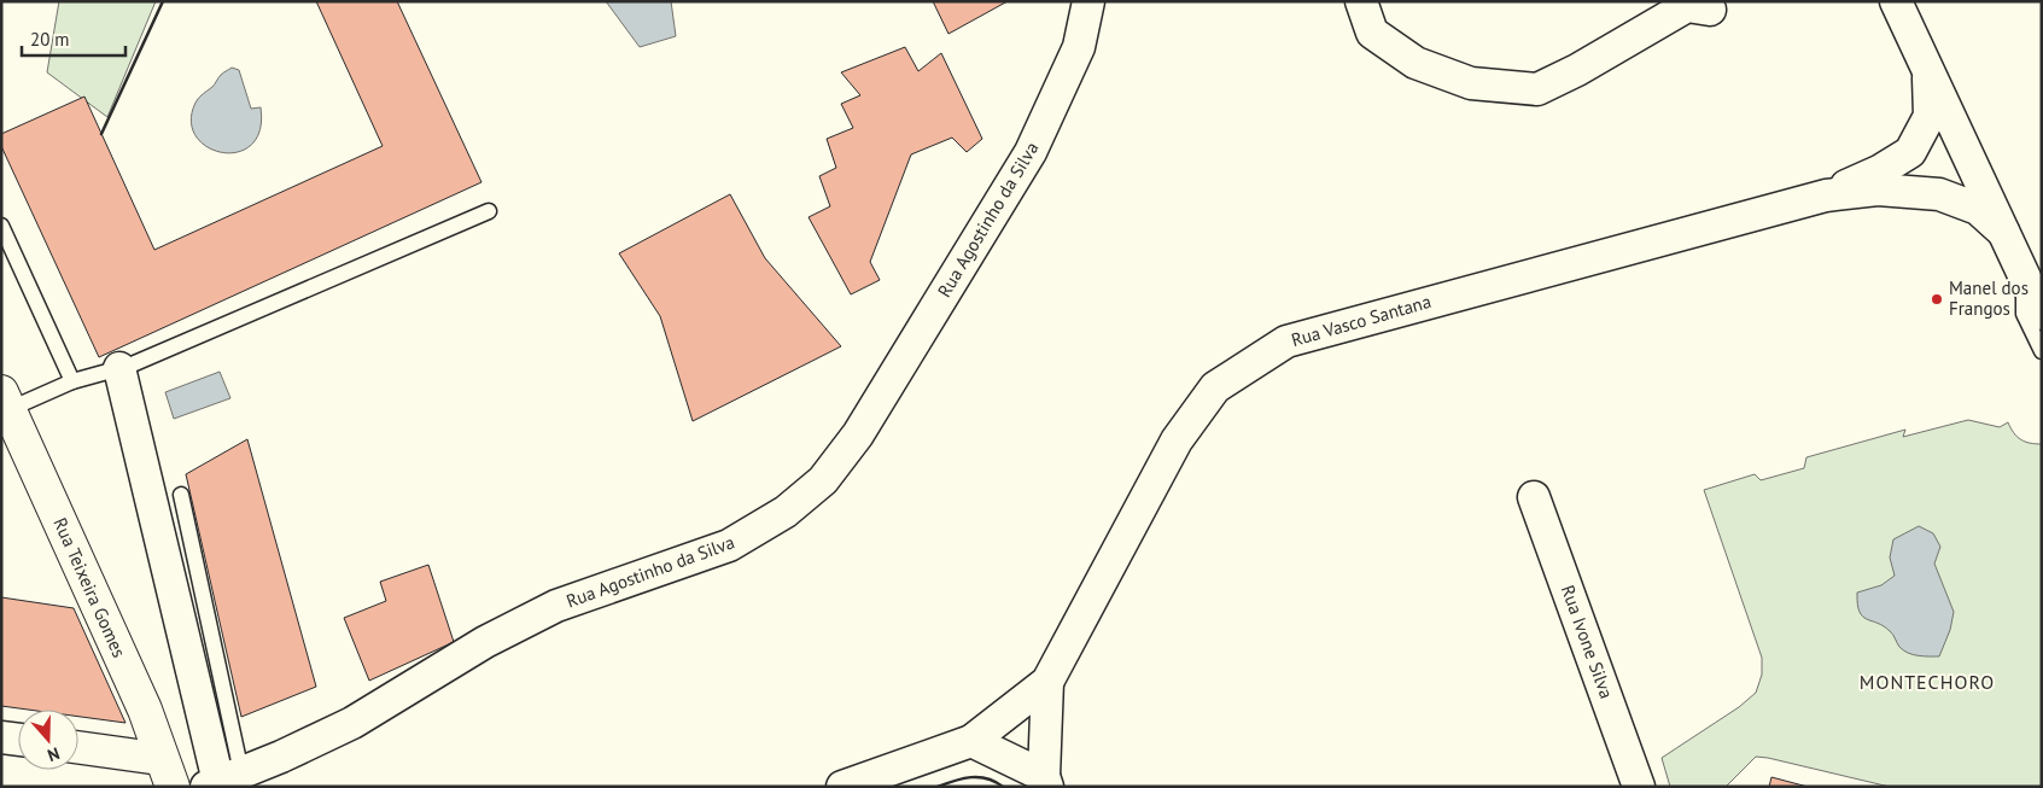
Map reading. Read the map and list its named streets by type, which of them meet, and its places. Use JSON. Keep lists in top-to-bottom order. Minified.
{"streets":{"main road":["Rua Teixeira Gomes"],"street":["Rua Agostinho da Silva","Rua Vasco Santana","Rua Ivone Silva"]},"districts":["MONTECHORO"],"places":["Manel dos Frangos"],"scale_bar":"20 m","north":"bottom"}
